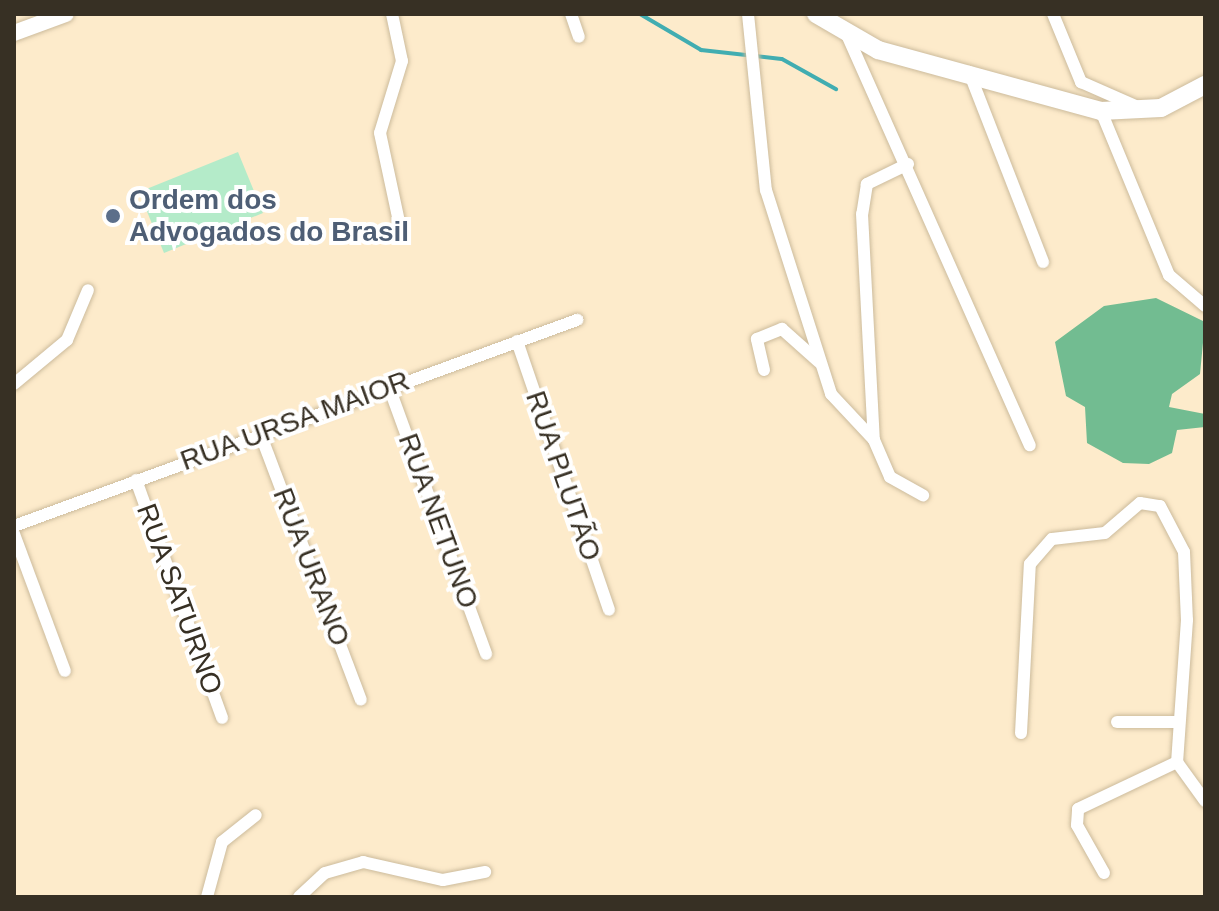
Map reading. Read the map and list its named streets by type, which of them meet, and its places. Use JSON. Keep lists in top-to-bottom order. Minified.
{"streets":{"street":["RUA URSA MAIOR","RUA PLUTÃO","RUA NETUNO","RUA URANO","RUA SATURNO"]},"crossings":[["RUA URSA MAIOR","RUA PLUTÃO"],["RUA URSA MAIOR","RUA NETUNO"],["RUA URSA MAIOR","RUA URANO"],["RUA URSA MAIOR","RUA SATURNO"]],"places":["Ordem dos Advogados do Brasil"]}
